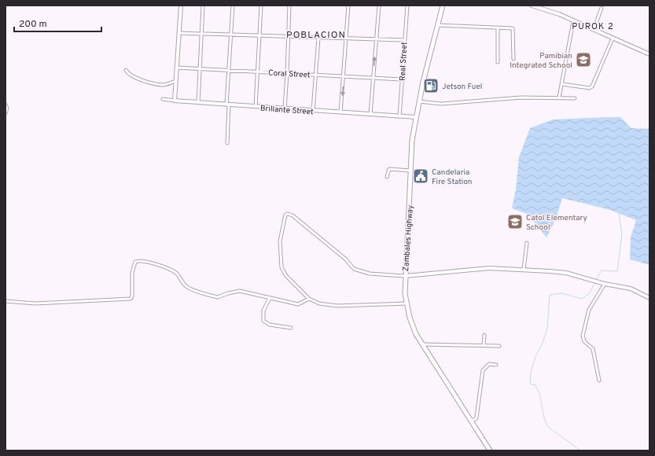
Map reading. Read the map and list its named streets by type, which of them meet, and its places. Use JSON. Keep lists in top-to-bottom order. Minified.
{"streets":{"main road":["Zambales Highway"],"street":["Real Street","Coral Street","Brillante Street"]},"crossings":[["Real Street","Coral Street"],["Real Street","Brillante Street"],["Brillante Street","Zambales Highway"]],"districts":["PUROK 2","POBLACION"],"places":{"school or university":["Pamibian Integrated School","Catol Elementary School"],"fuel station":["Jetson Fuel"],"public building":["Candelaria Fire Station"]},"scale_bar":"200 m"}
